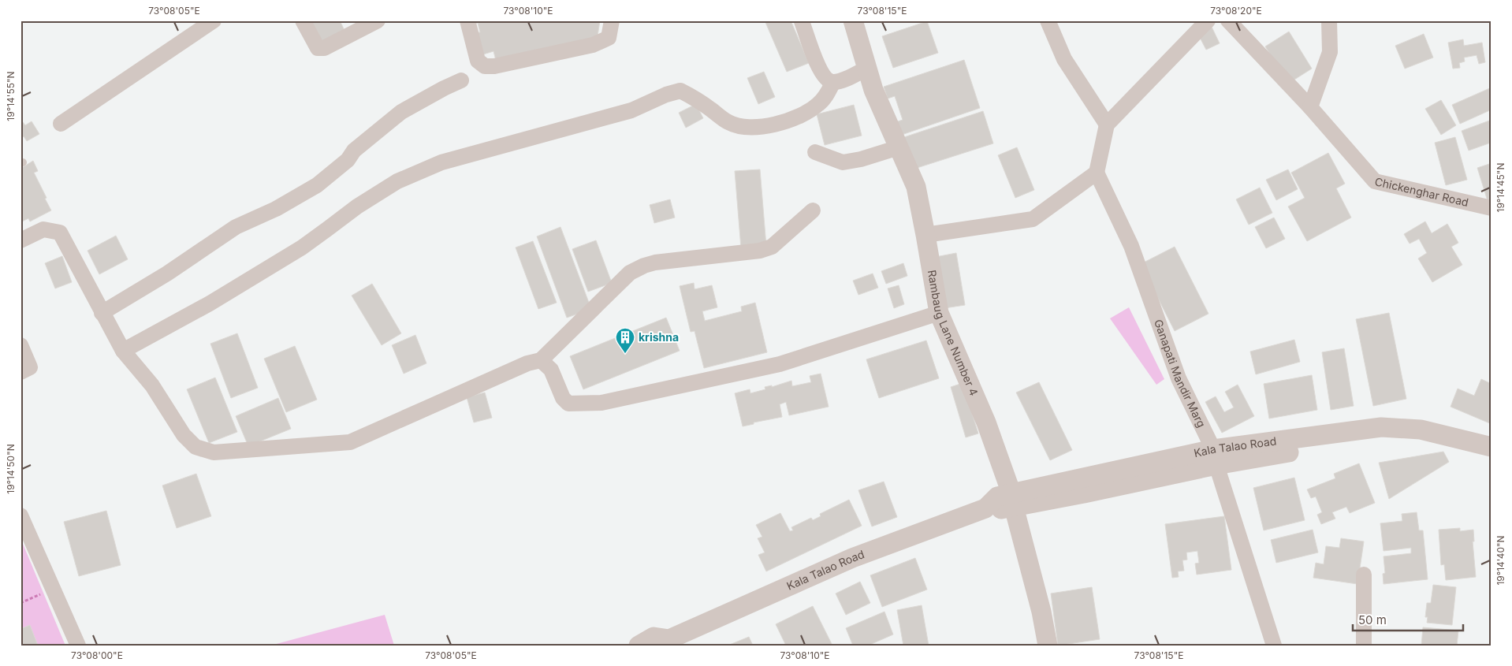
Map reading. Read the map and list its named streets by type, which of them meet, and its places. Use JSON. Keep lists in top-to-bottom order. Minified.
{"streets":{"street":["Chickenghar Road","Rambaug Lane Number 4","Ganapati Mandir Marg","Kala Talao Road"]},"crossings":[["Rambaug Lane Number 4","Kala Talao Road"],["Ganapati Mandir Marg","Kala Talao Road"]],"places":{"building":["krishna"]},"scale_bar":"50 m","coordinates":["73°08'05\"E","73°08'10\"E","73°08'15\"E","73°08'20\"E","19°14'55\"N","19°14'45\"N","19°14'50\"N","19°14'40\"N","73°08'00\"E"]}
